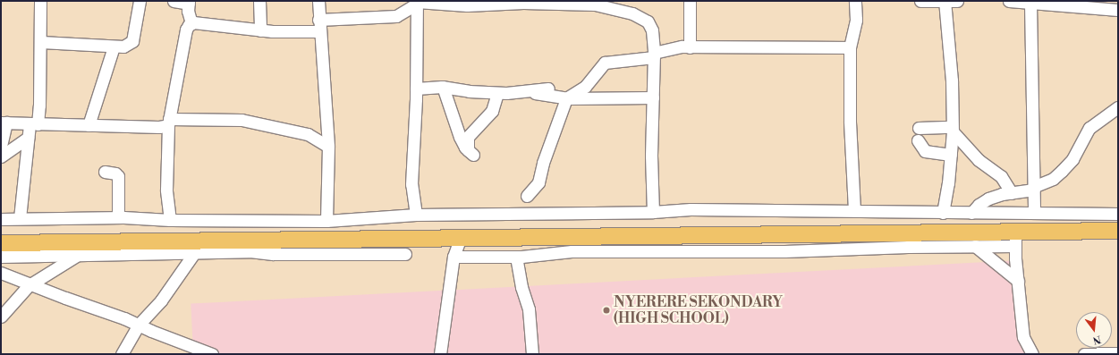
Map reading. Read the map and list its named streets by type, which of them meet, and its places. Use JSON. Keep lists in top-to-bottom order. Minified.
{"places":["NYERERE SEKONDARY (HIGH SCHOOL)"],"north":"bottom"}
